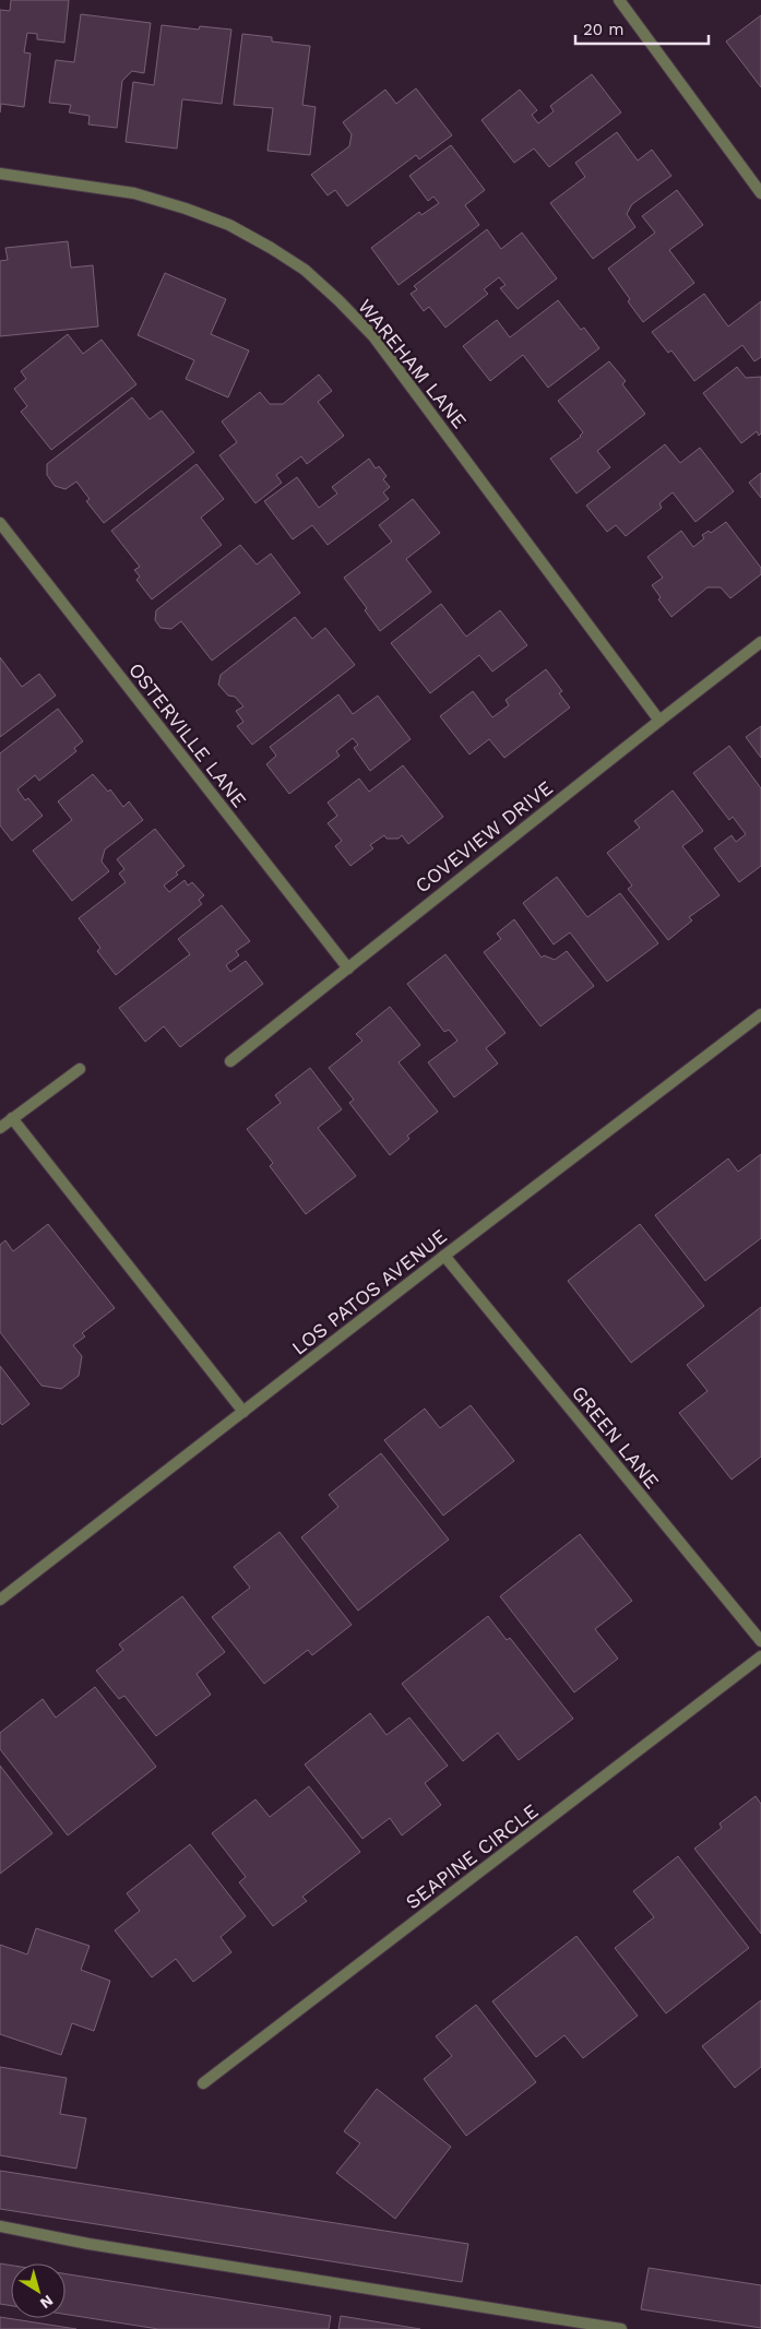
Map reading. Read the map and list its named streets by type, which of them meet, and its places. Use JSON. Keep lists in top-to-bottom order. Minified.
{"streets":{"street":["WAREHAM LANE","OSTERVILLE LANE","COVEVIEW DRIVE","LOS PATOS AVENUE","GREEN LANE","SEAPINE CIRCLE"]},"crossings":[["WAREHAM LANE","COVEVIEW DRIVE"],["OSTERVILLE LANE","COVEVIEW DRIVE"],["LOS PATOS AVENUE","GREEN LANE"]],"scale_bar":"20 m","north":"bottom right"}
